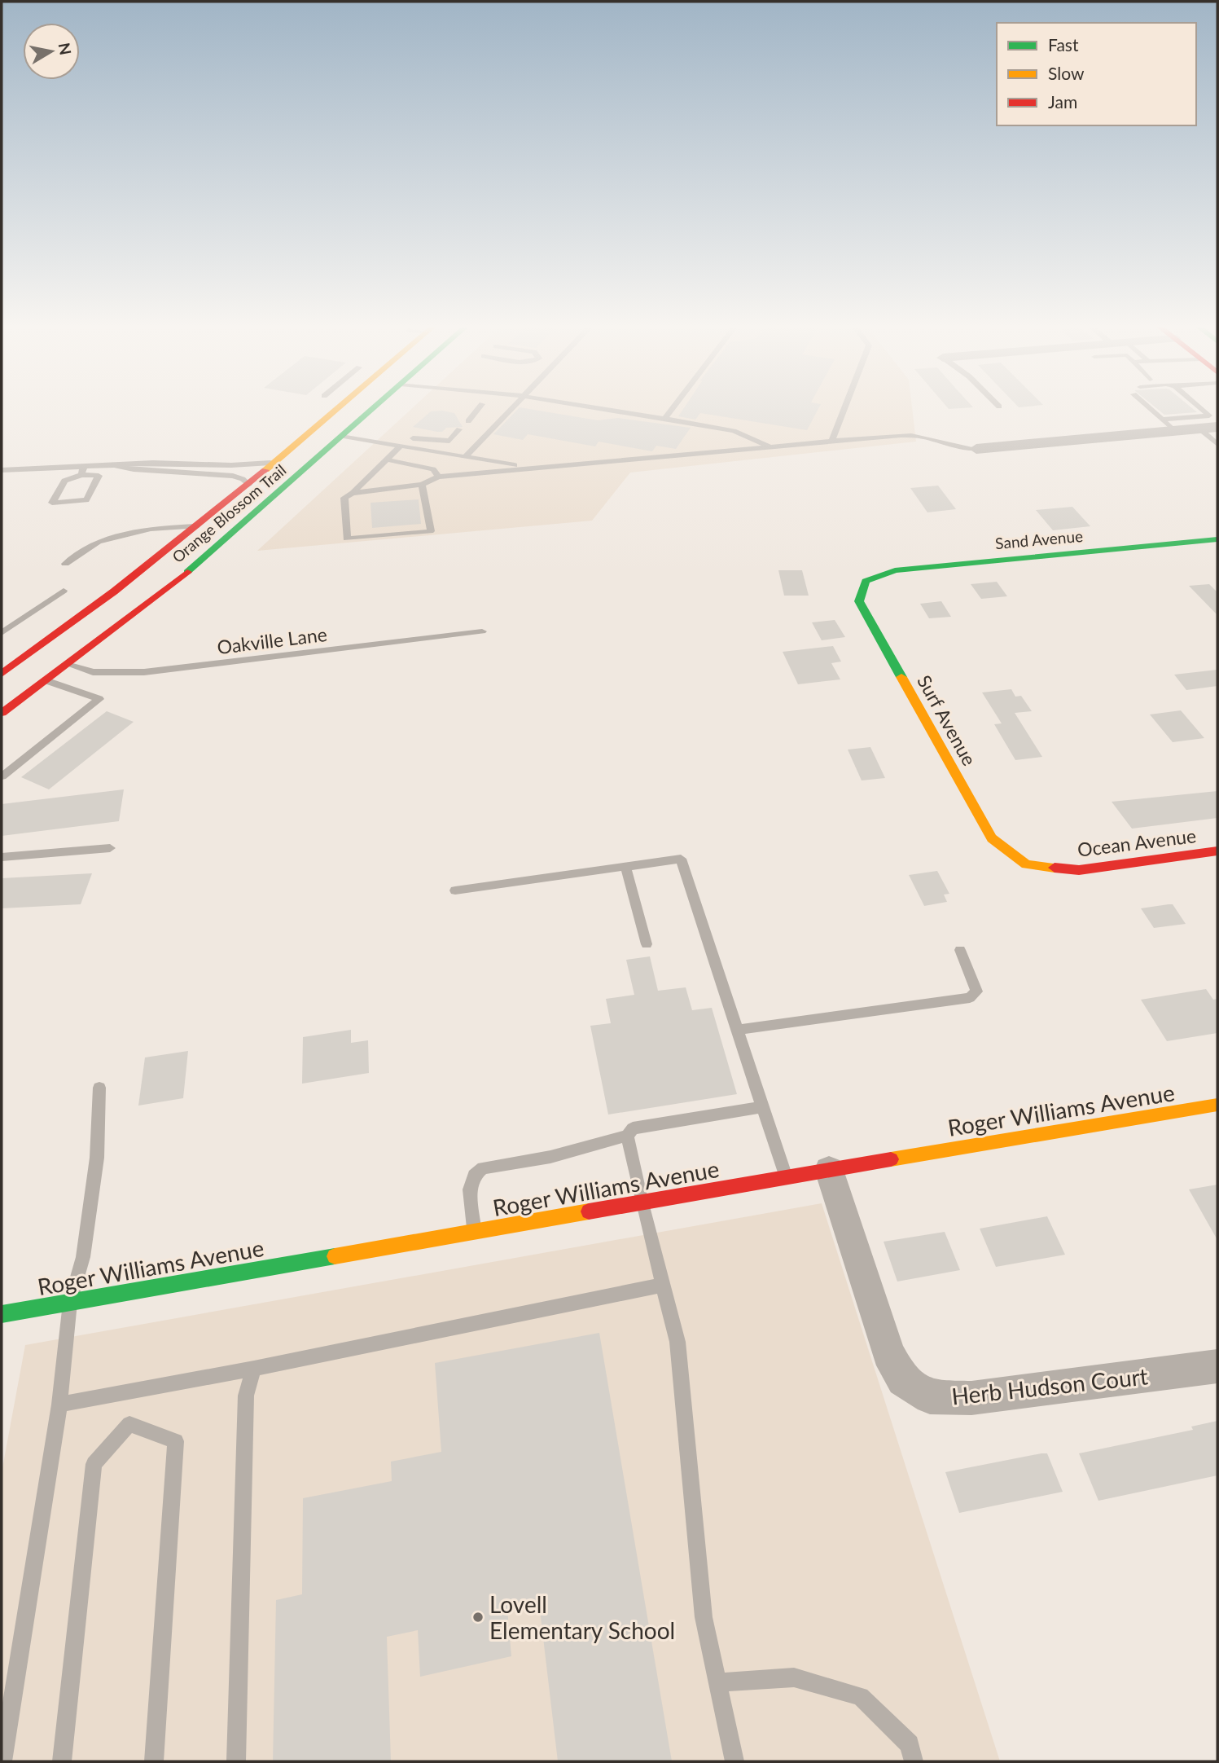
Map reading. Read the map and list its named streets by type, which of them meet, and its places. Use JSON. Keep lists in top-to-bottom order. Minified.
{"streets":{"main road":["Orange Blossom Trail","Sand Avenue","Surf Avenue","Ocean Avenue","Roger Williams Avenue"],"street":["Herb Hudson Court"],"lane":["Oakville Lane"]},"crossings":[["Orange Blossom Trail","Oakville Lane"],["Sand Avenue","Surf Avenue"],["Surf Avenue","Ocean Avenue"],["Roger Williams Avenue","Herb Hudson Court"]],"places":["Lovell Elementary School"],"legend":["Fast","Slow","Jam"],"north":"right"}
